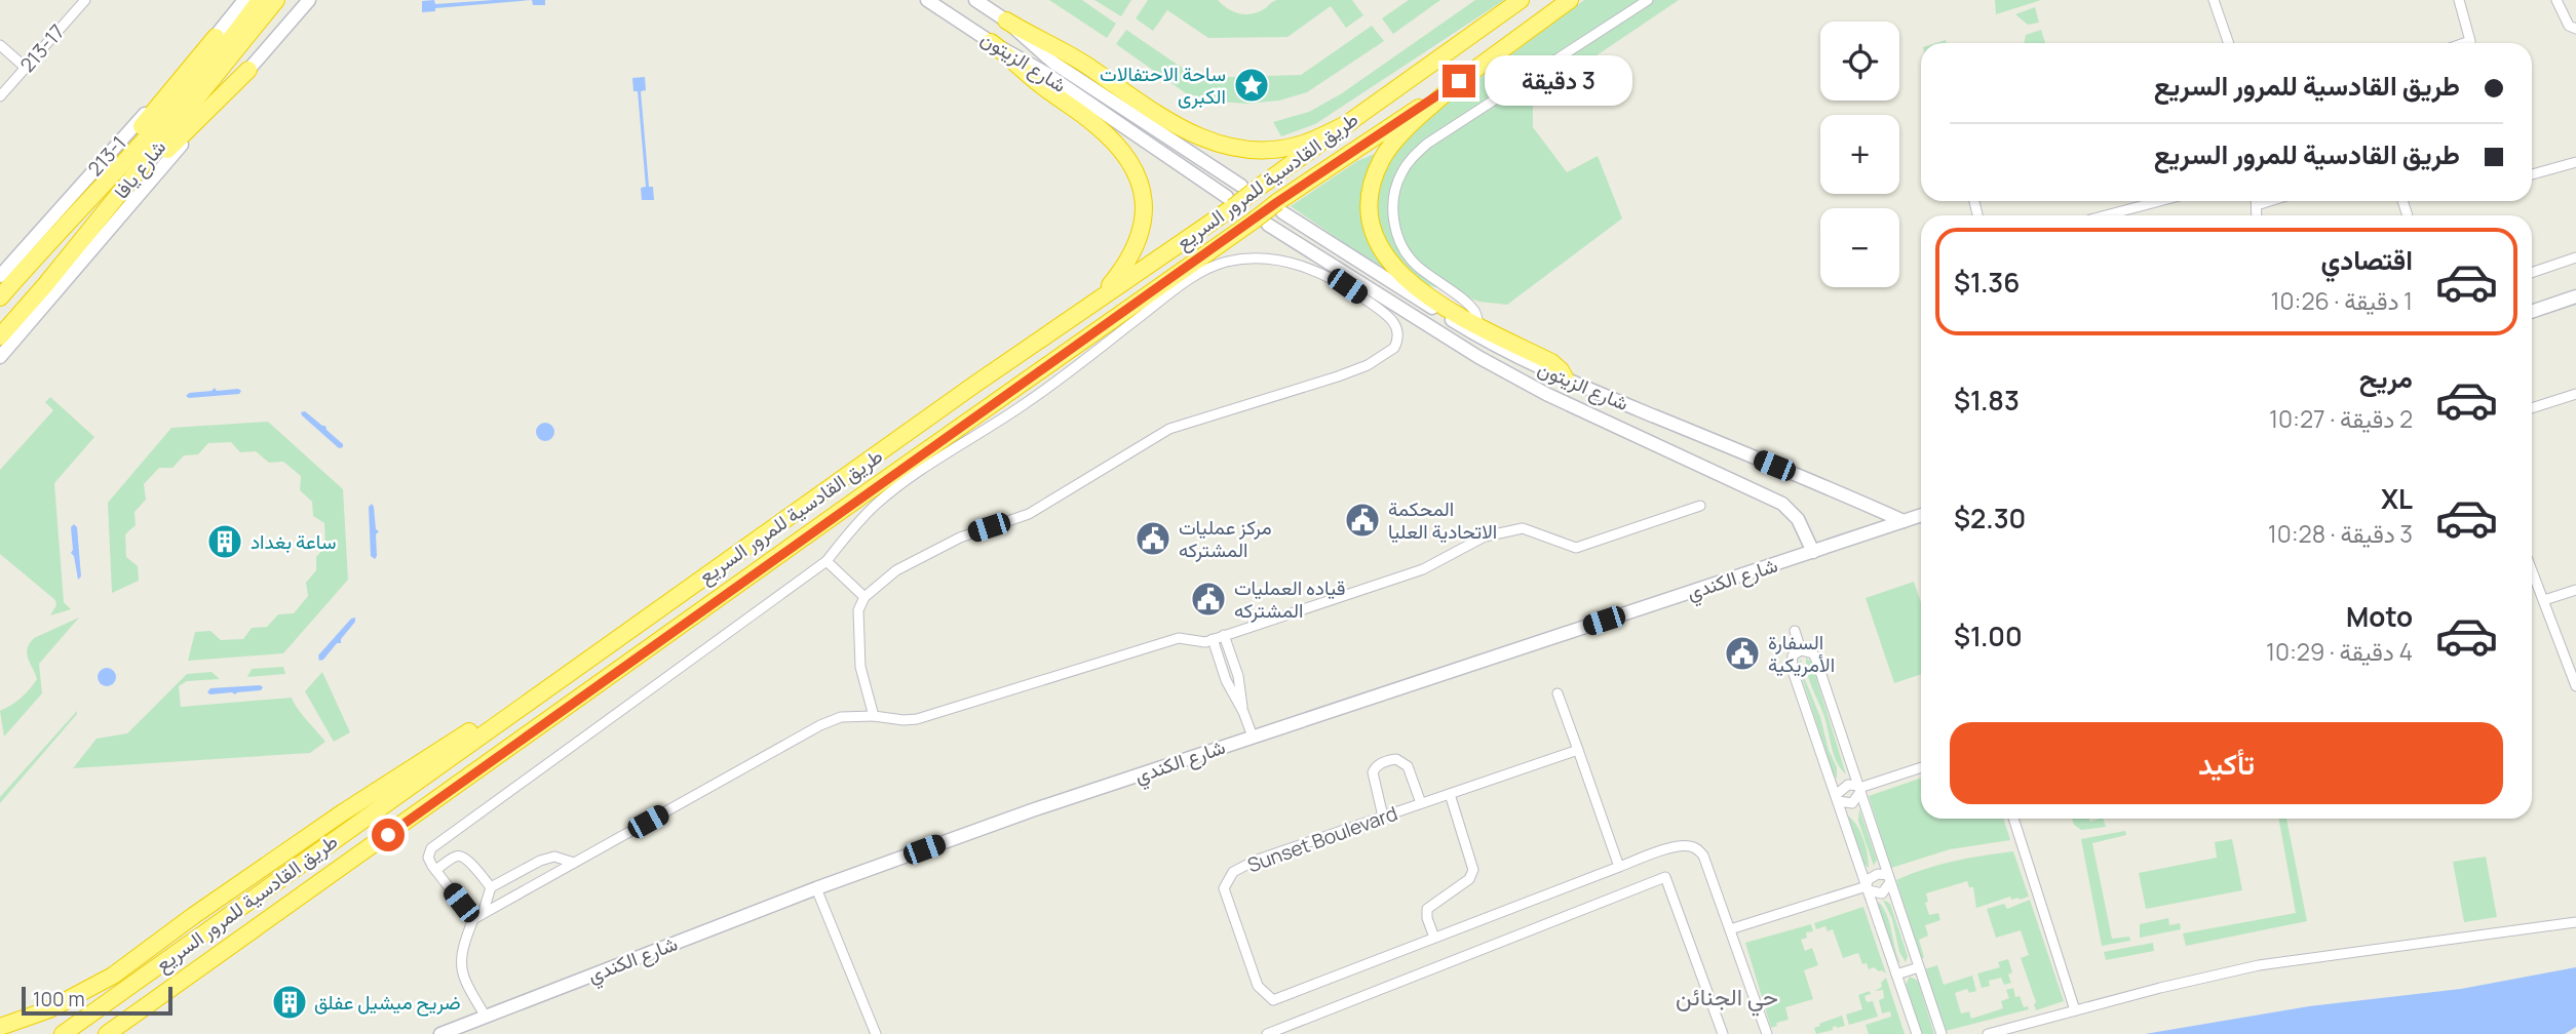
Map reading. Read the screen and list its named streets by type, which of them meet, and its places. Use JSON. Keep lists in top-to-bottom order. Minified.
{"streets":{"highway":["شارع يافا","طريق القادسية للمرور السريع"],"main road":["شارع الزيتون","213-1","شارع الكندي"],"street":["213-17","Sunset Boulevard"]},"crossings":[["شارع الزيتون","طريق القادسية للمرور السريع"],["شارع الزيتون","شارع الكندي"]],"districts":["حي الجنائن"],"places":{"place":["ساحة الاحتفالات الكبرى"],"public building":["المحكمة الاتحادية العليا","مركز عمليات المشتركه","قياده العمليات المشتركه","السفارة الأمريكية"],"building":["ساعة بغداد","ضريح ميشيل عفلق"]},"scale_bar":"100 m","page":{"map_buttons":["+","−"],"banner":["طريق القادسية للمرور السريع","طريق القادسية للمرور السريع"],"bubble":"3 دقيقة","list":[{"name":"اقتصادي","note":"1 دقيقة · 10:26","value":"$1.36"},{"name":"مريح","note":"2 دقيقة · 10:27","value":"$1.83"},{"name":"XL","note":"3 دقيقة · 10:28","value":"$2.30"},{"name":"Moto","note":"4 دقيقة · 10:29","value":"$1.00"}],"buttons":"تأكيد","scale":"100 m"}}
